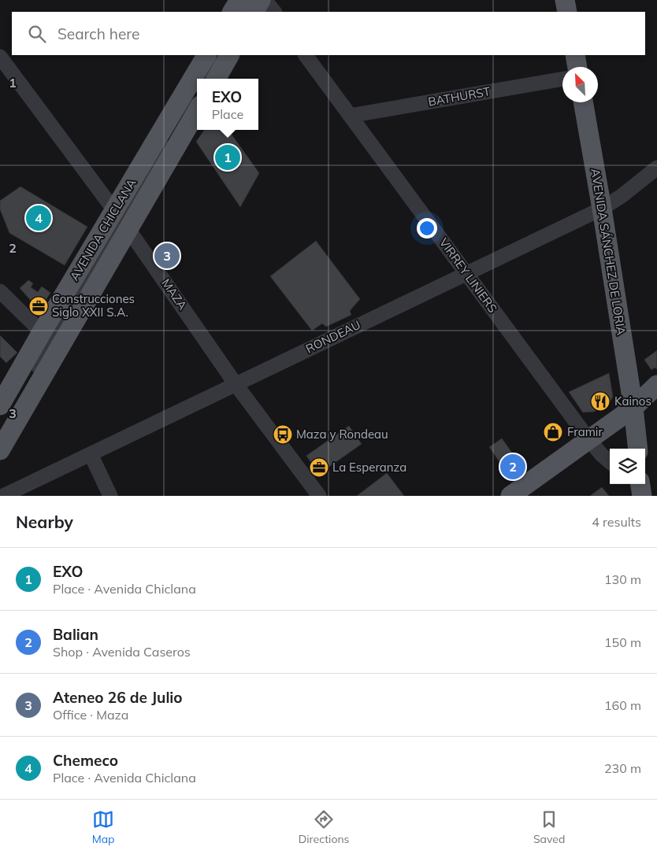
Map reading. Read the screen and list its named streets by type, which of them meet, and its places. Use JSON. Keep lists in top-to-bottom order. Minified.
{"streets":{"main road":["AVENIDA CHICLANA","AVENIDA SÁNCHEZ DE LORIA"],"street":["BATHURST","VIRREY LINIERS","MAZA","RONDEAU"]},"crossings":[["BATHURST","VIRREY LINIERS"],["AVENIDA CHICLANA","MAZA"],["AVENIDA SÁNCHEZ DE LORIA","RONDEAU"],["VIRREY LINIERS","RONDEAU"],["MAZA","RONDEAU"]],"places":{"office":["Construcciones Siglo XXII S.A.","La Esperanza"],"restaurant":["Kainos"],"shop":["Framir"],"bus stop":["Maza y Rondeau"]},"north":"top left","page":{"search":"Search here","popup":["EXO","Place"],"pins":["1","4","3","2"],"heading":["Nearby","4 results"],"list":[{"mark":"1","name":"EXO","note":"Place · Avenida Chiclana","value":"130 m"},{"mark":"2","name":"Balian","note":"Shop · Avenida Caseros","value":"150 m"},{"mark":"3","name":"Ateneo 26 de Julio","note":"Office · Maza","value":"160 m"},{"mark":"4","name":"Chemeco","note":"Place · Avenida Chiclana","value":"230 m"}],"nav":["Map","Directions","Saved"]},"grid":{"rows":["1","2","3"]}}
